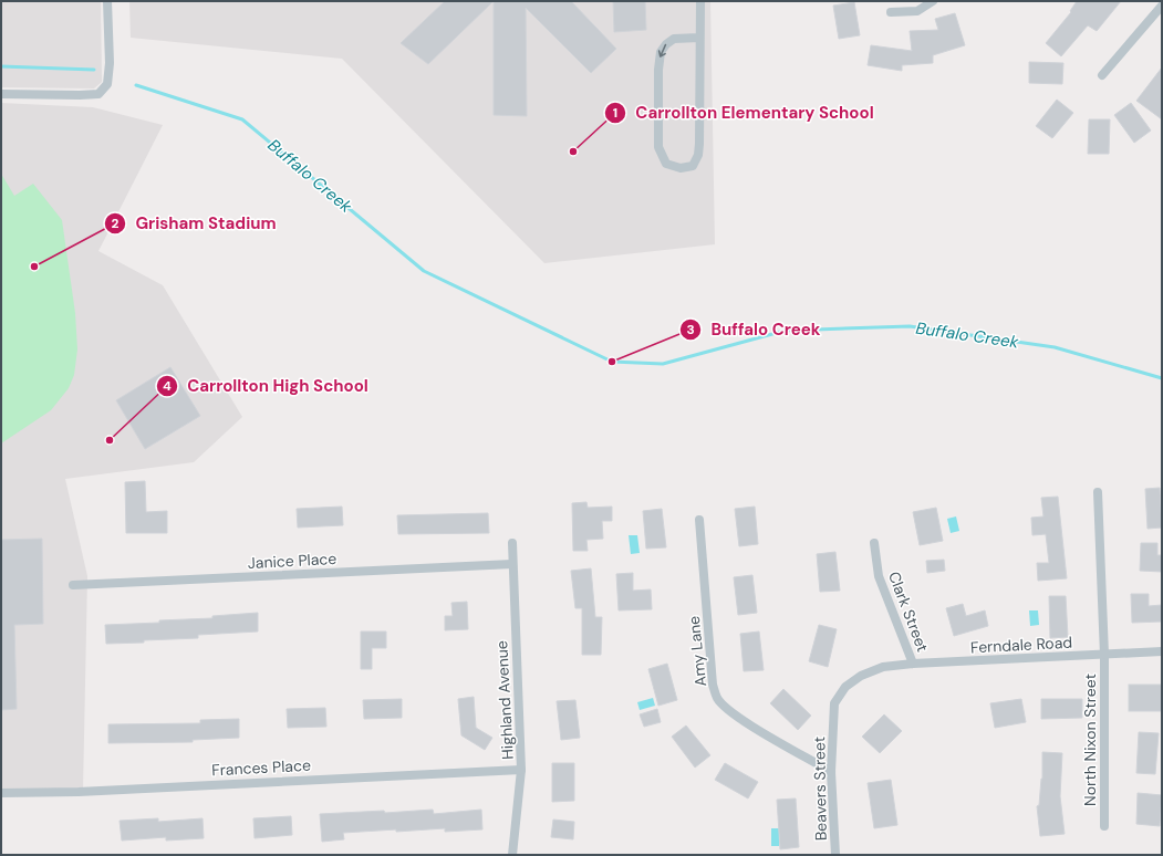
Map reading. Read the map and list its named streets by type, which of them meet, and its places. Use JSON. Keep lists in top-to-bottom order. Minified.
{"streets":{"street":["Janice Place","Clark Street","Ferndale Road","Amy Lane","Highland Avenue","North Nixon Street","Frances Place","Beavers Street"]},"crossings":[["Janice Place","Highland Avenue"],["Clark Street","Ferndale Road"],["Ferndale Road","North Nixon Street"],["Ferndale Road","Beavers Street"],["Amy Lane","Beavers Street"],["Highland Avenue","Frances Place"]],"water":["Buffalo Creek"],"places":["Carrollton Elementary School","Grisham Stadium","Buffalo Creek","Carrollton High School"]}
